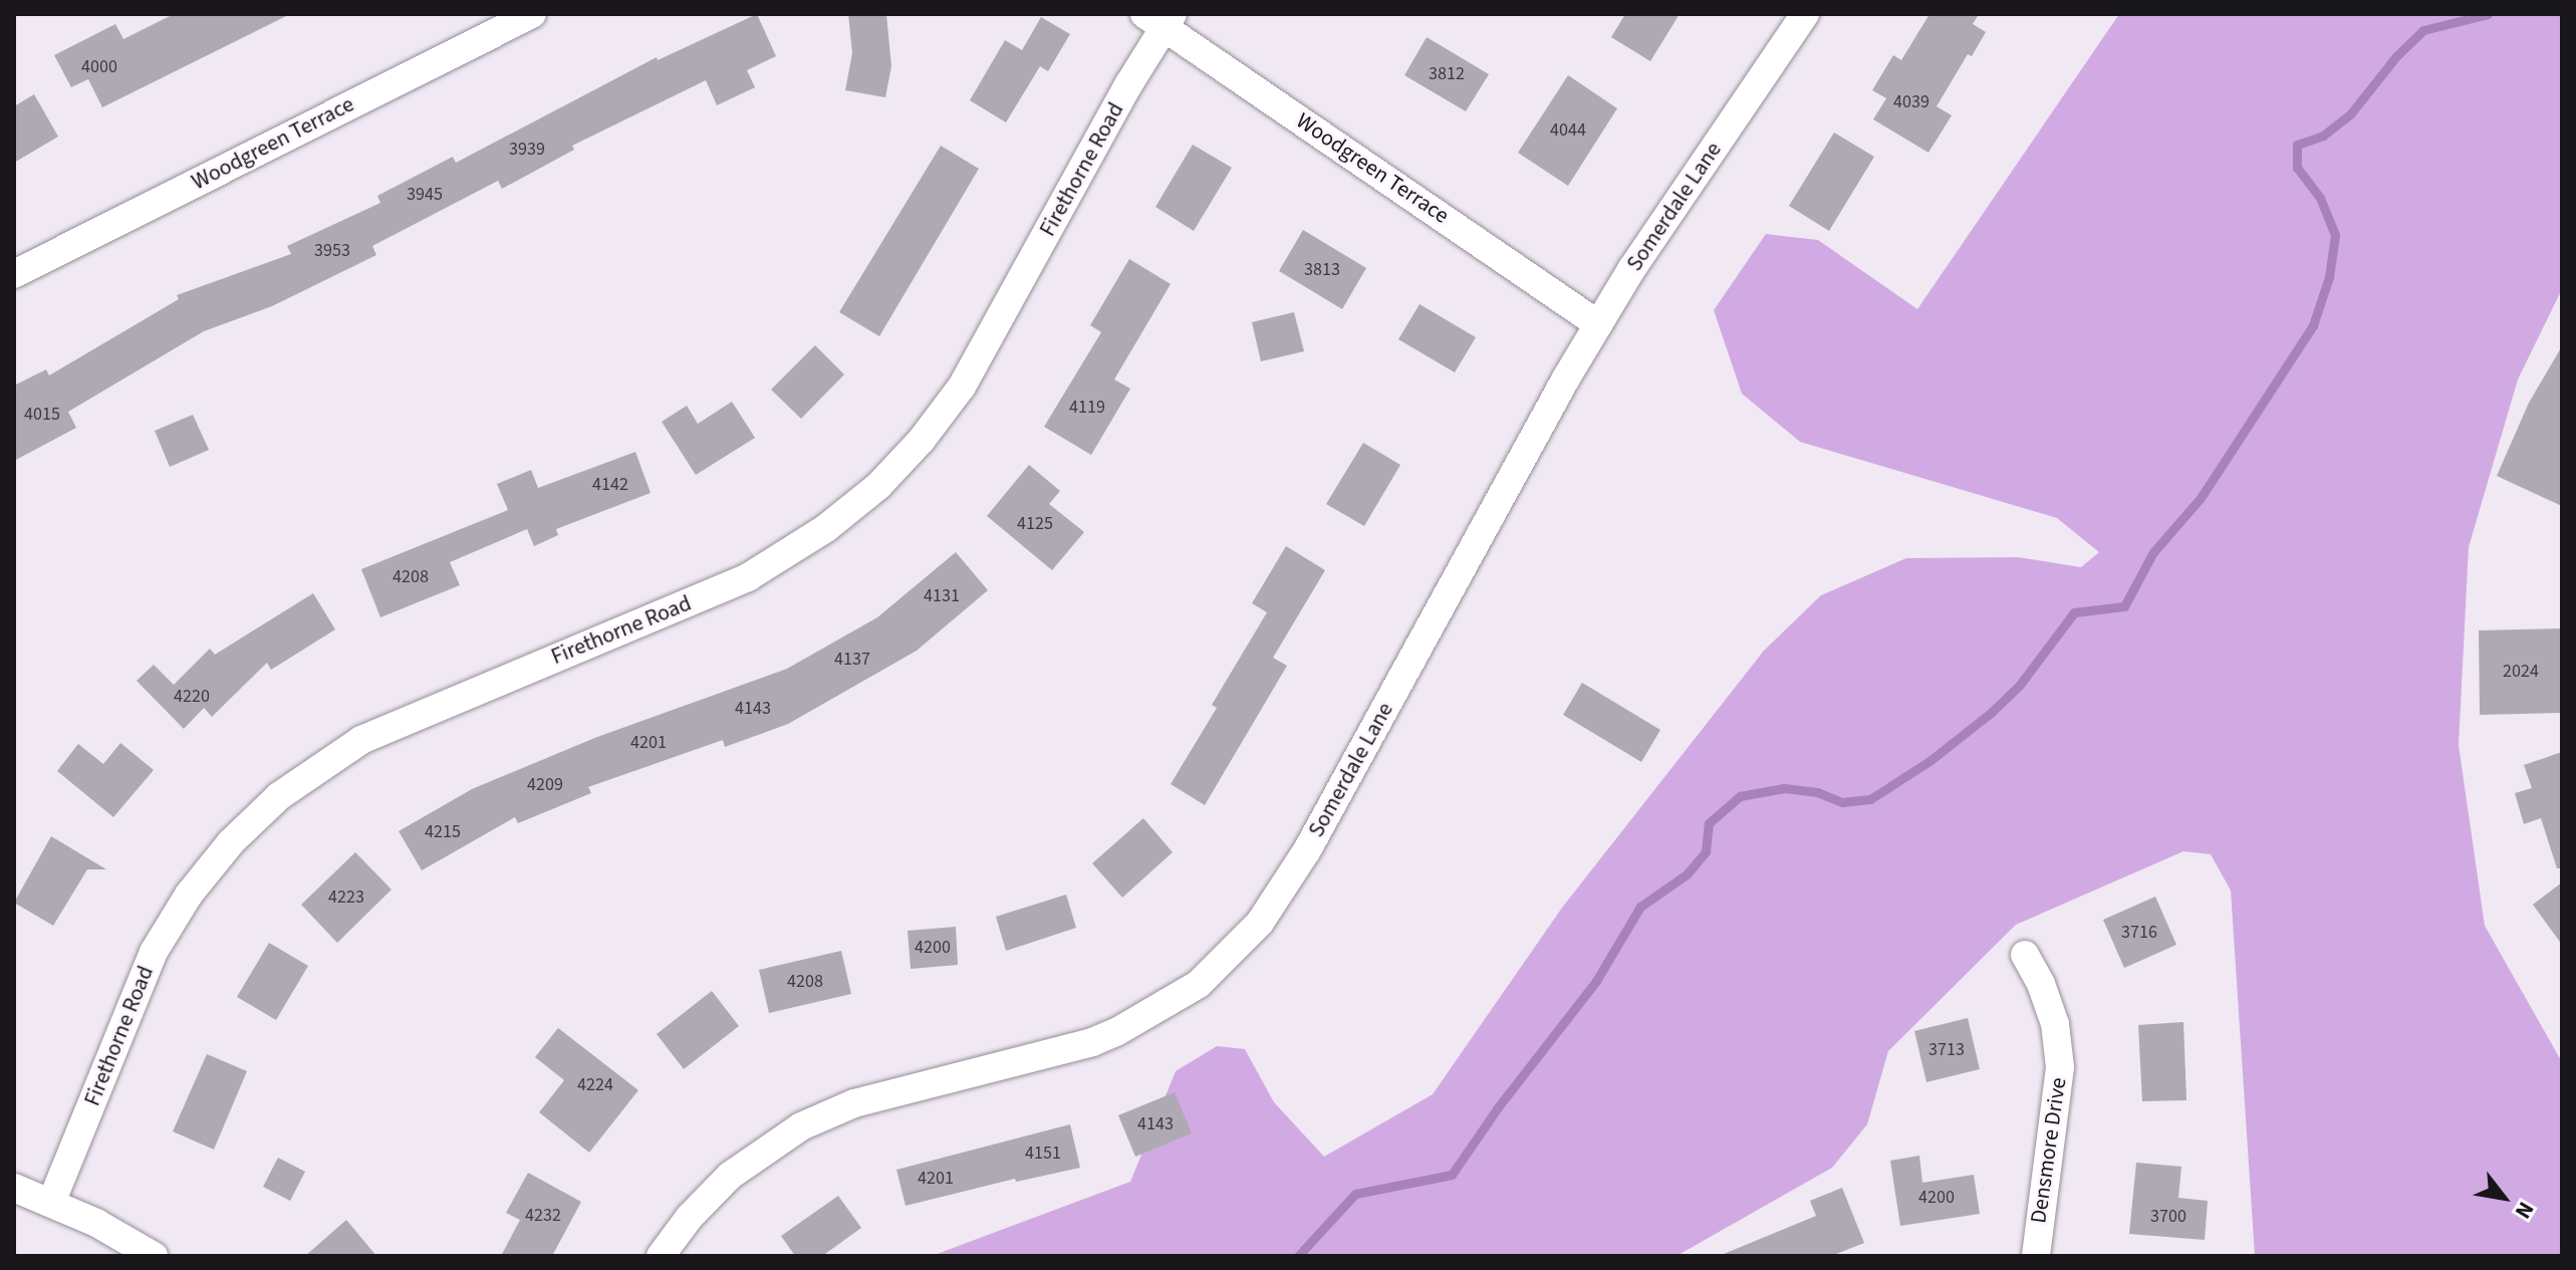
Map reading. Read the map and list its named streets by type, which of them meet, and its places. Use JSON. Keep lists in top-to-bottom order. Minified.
{"streets":{"street":["Woodgreen Terrace","Firethorne Road","Somerdale Lane","Densmore Drive"]},"crossings":[["Woodgreen Terrace","Firethorne Road"],["Woodgreen Terrace","Somerdale Lane"]],"house_numbers":["4000","3812","4039","4044","3939","3945","3953","3813","4119","4015","4142","4125","4208","4131","4137","2024","4220","4143","4201","4209","4215","4223","3716","4200","4208","3713","4224","4143","4151","4201","4200","4232","3700"],"north":"bottom right"}
